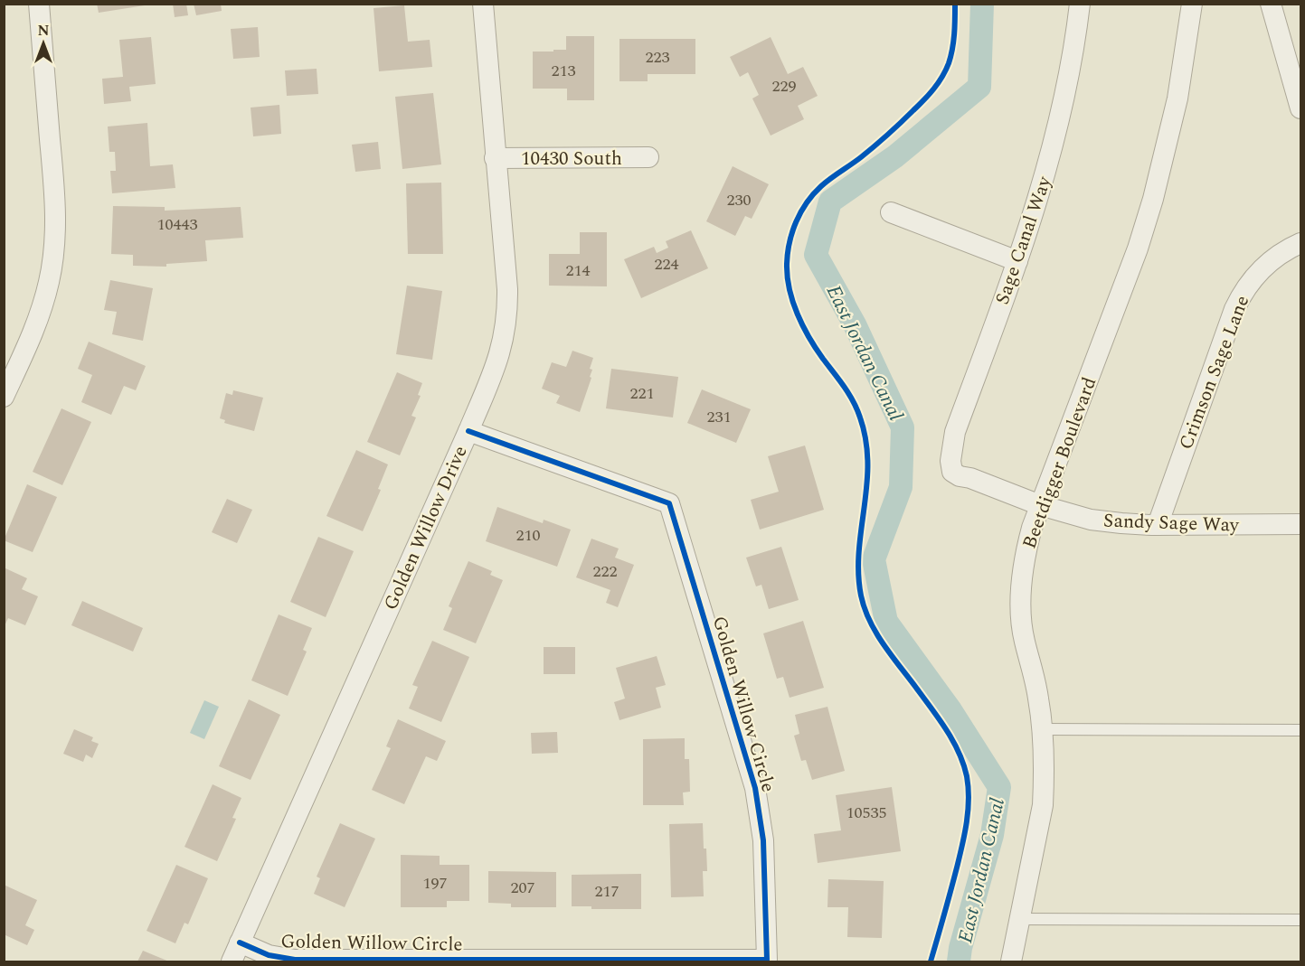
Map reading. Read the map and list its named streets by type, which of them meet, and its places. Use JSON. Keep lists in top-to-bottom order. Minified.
{"streets":{"street":["10430 South","Sage Canal Way","Crimson Sage Lane","Beetdigger Boulevard","Sandy Sage Way","Golden Willow Drive","Golden Willow Circle"]},"crossings":[["10430 South","Golden Willow Drive"],["Sage Canal Way","Sandy Sage Way"],["Crimson Sage Lane","Sandy Sage Way"],["Beetdigger Boulevard","Sandy Sage Way"],["Golden Willow Drive","Golden Willow Circle"]],"water":["East Jordan Canal"],"house_numbers":["223","213","229","230","10443","224","214","221","231","210","222","10535","197","207","217"],"north":"top"}
